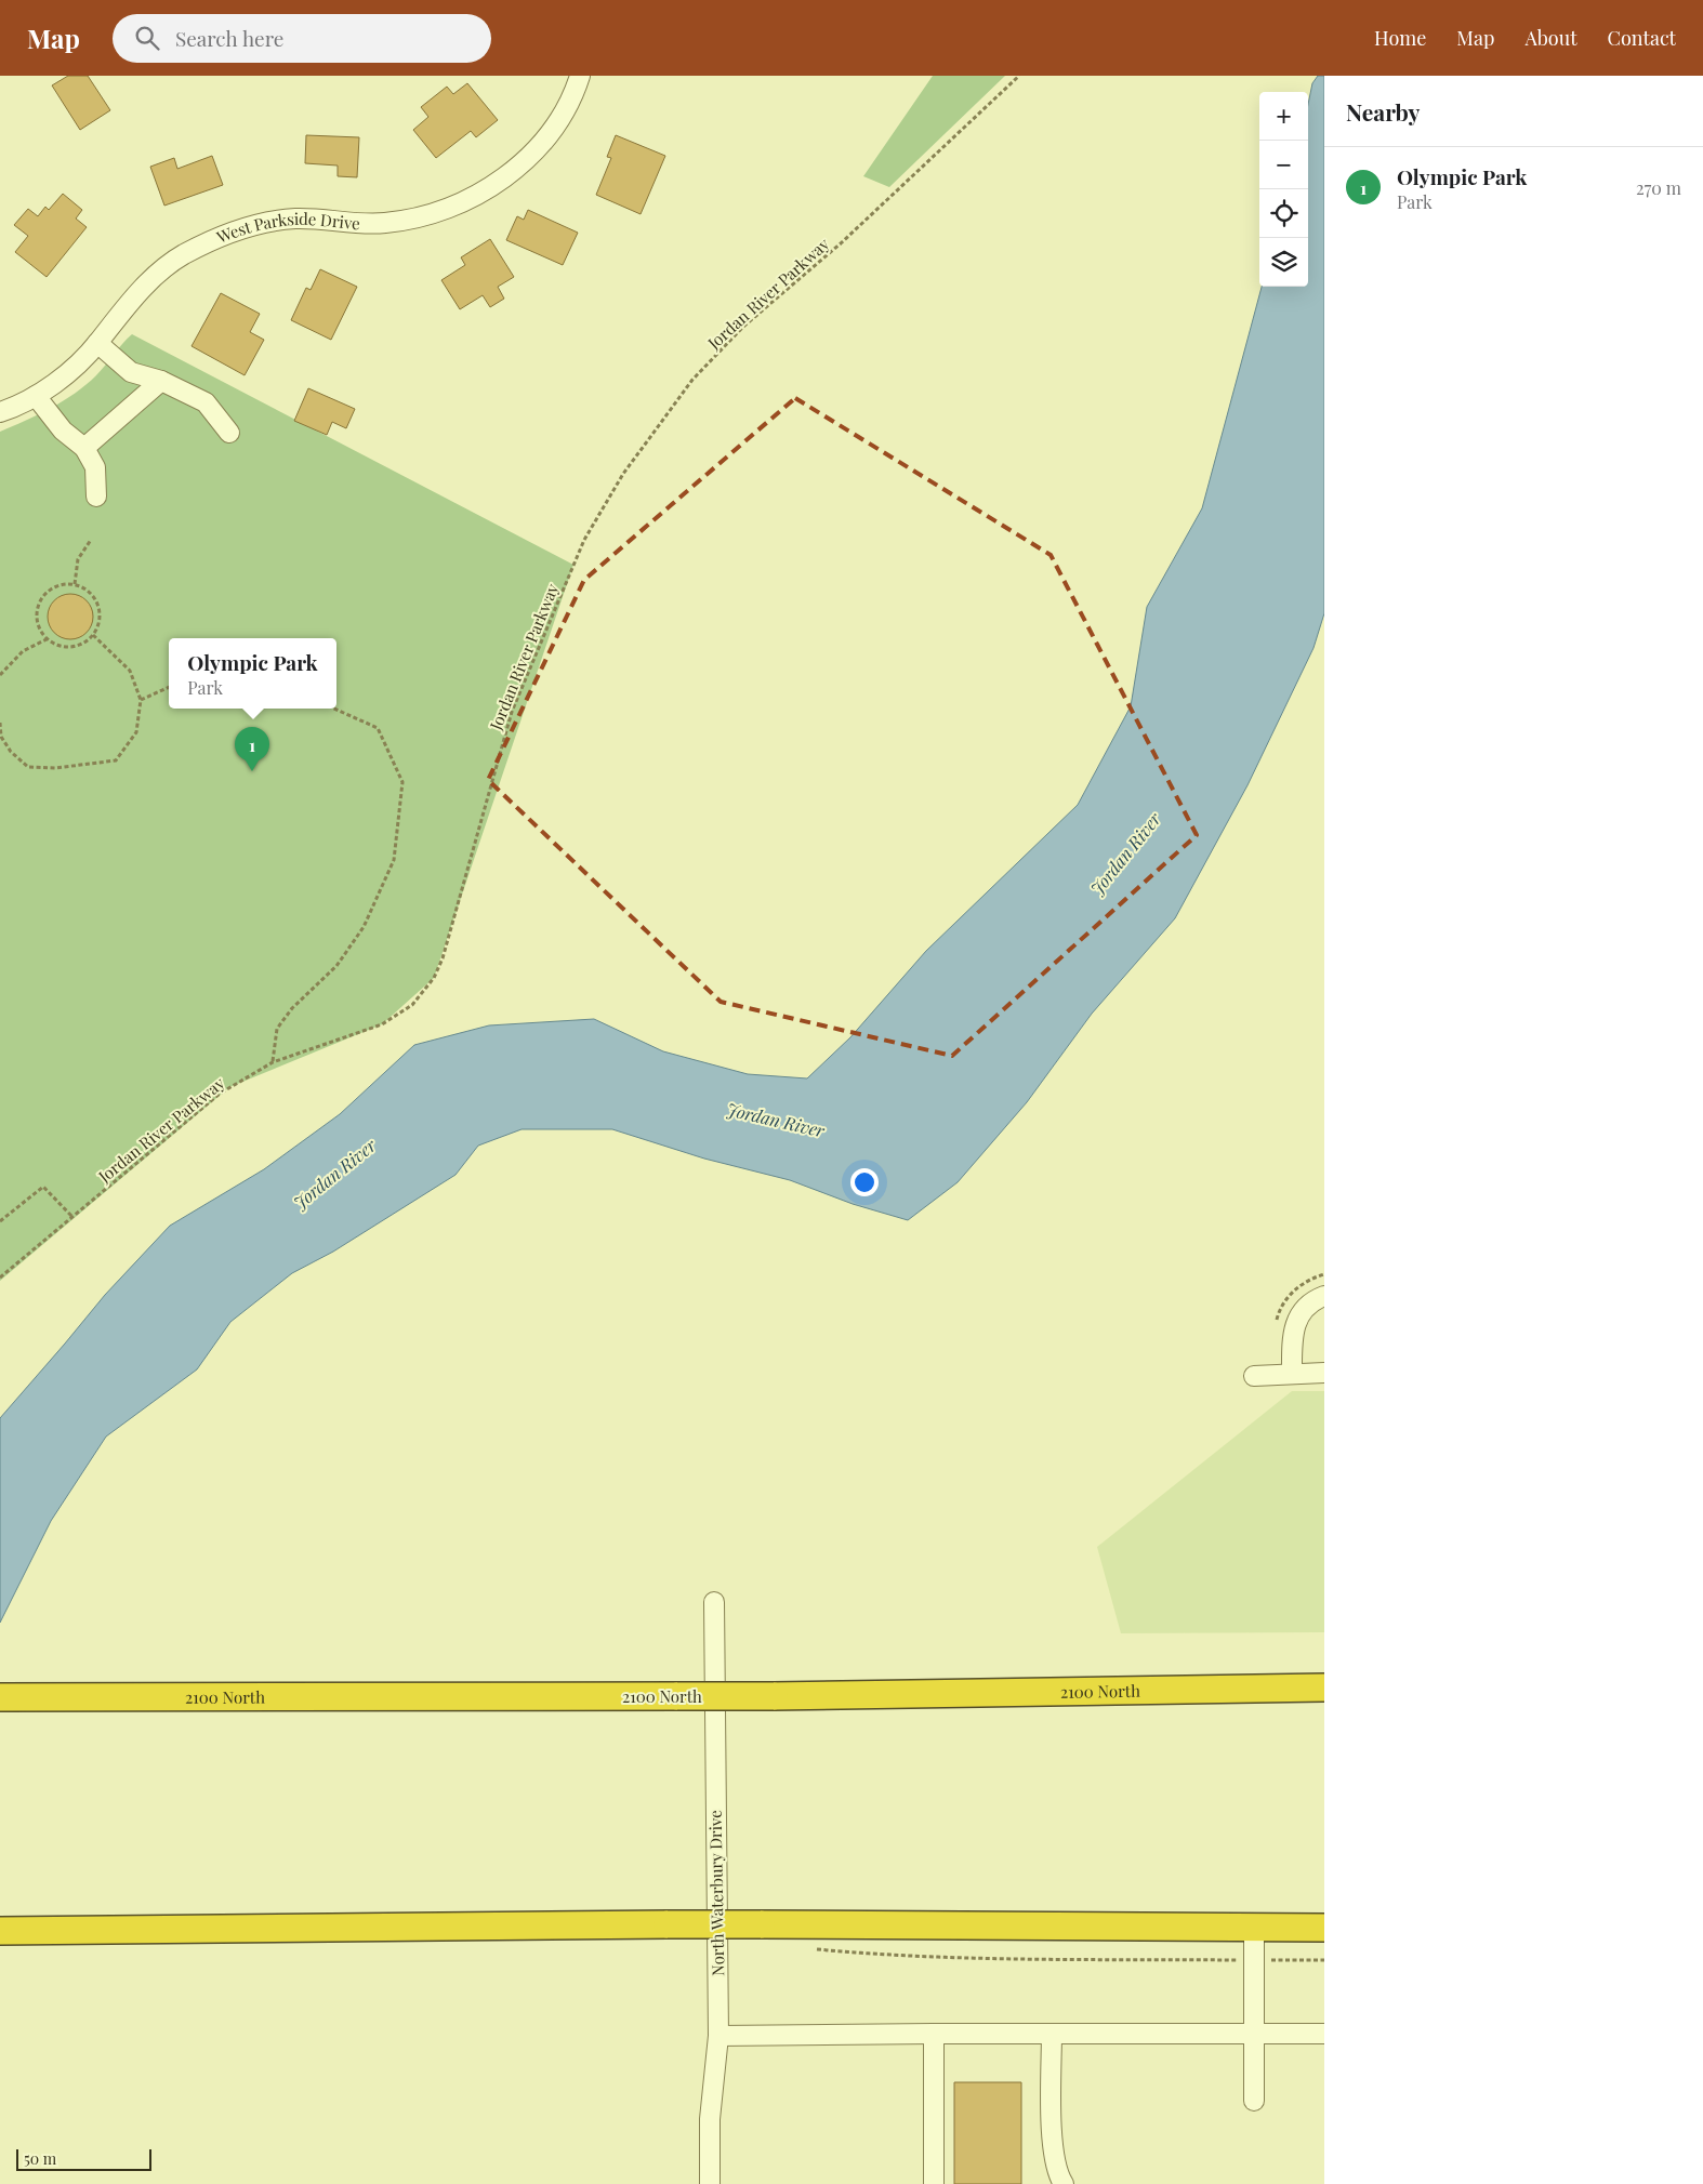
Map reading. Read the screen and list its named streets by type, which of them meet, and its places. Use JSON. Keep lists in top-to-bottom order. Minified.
{"streets":{"highway":["2100 North"],"street":["West Parkside Drive","North Waterbury Drive"],"path":["Jordan River Parkway"]},"water":["Jordan River"],"scale_bar":"50 m","page":{"header":"Map","search":"Search here","nav":["Home","Map","About","Contact"],"heading":"Nearby","map_buttons":["+","−"],"list":[{"mark":"1","name":"Olympic Park","note":"Park","value":"270 m"}],"popup":["Olympic Park","Park"],"pins":"1","scale":"50 m"}}
